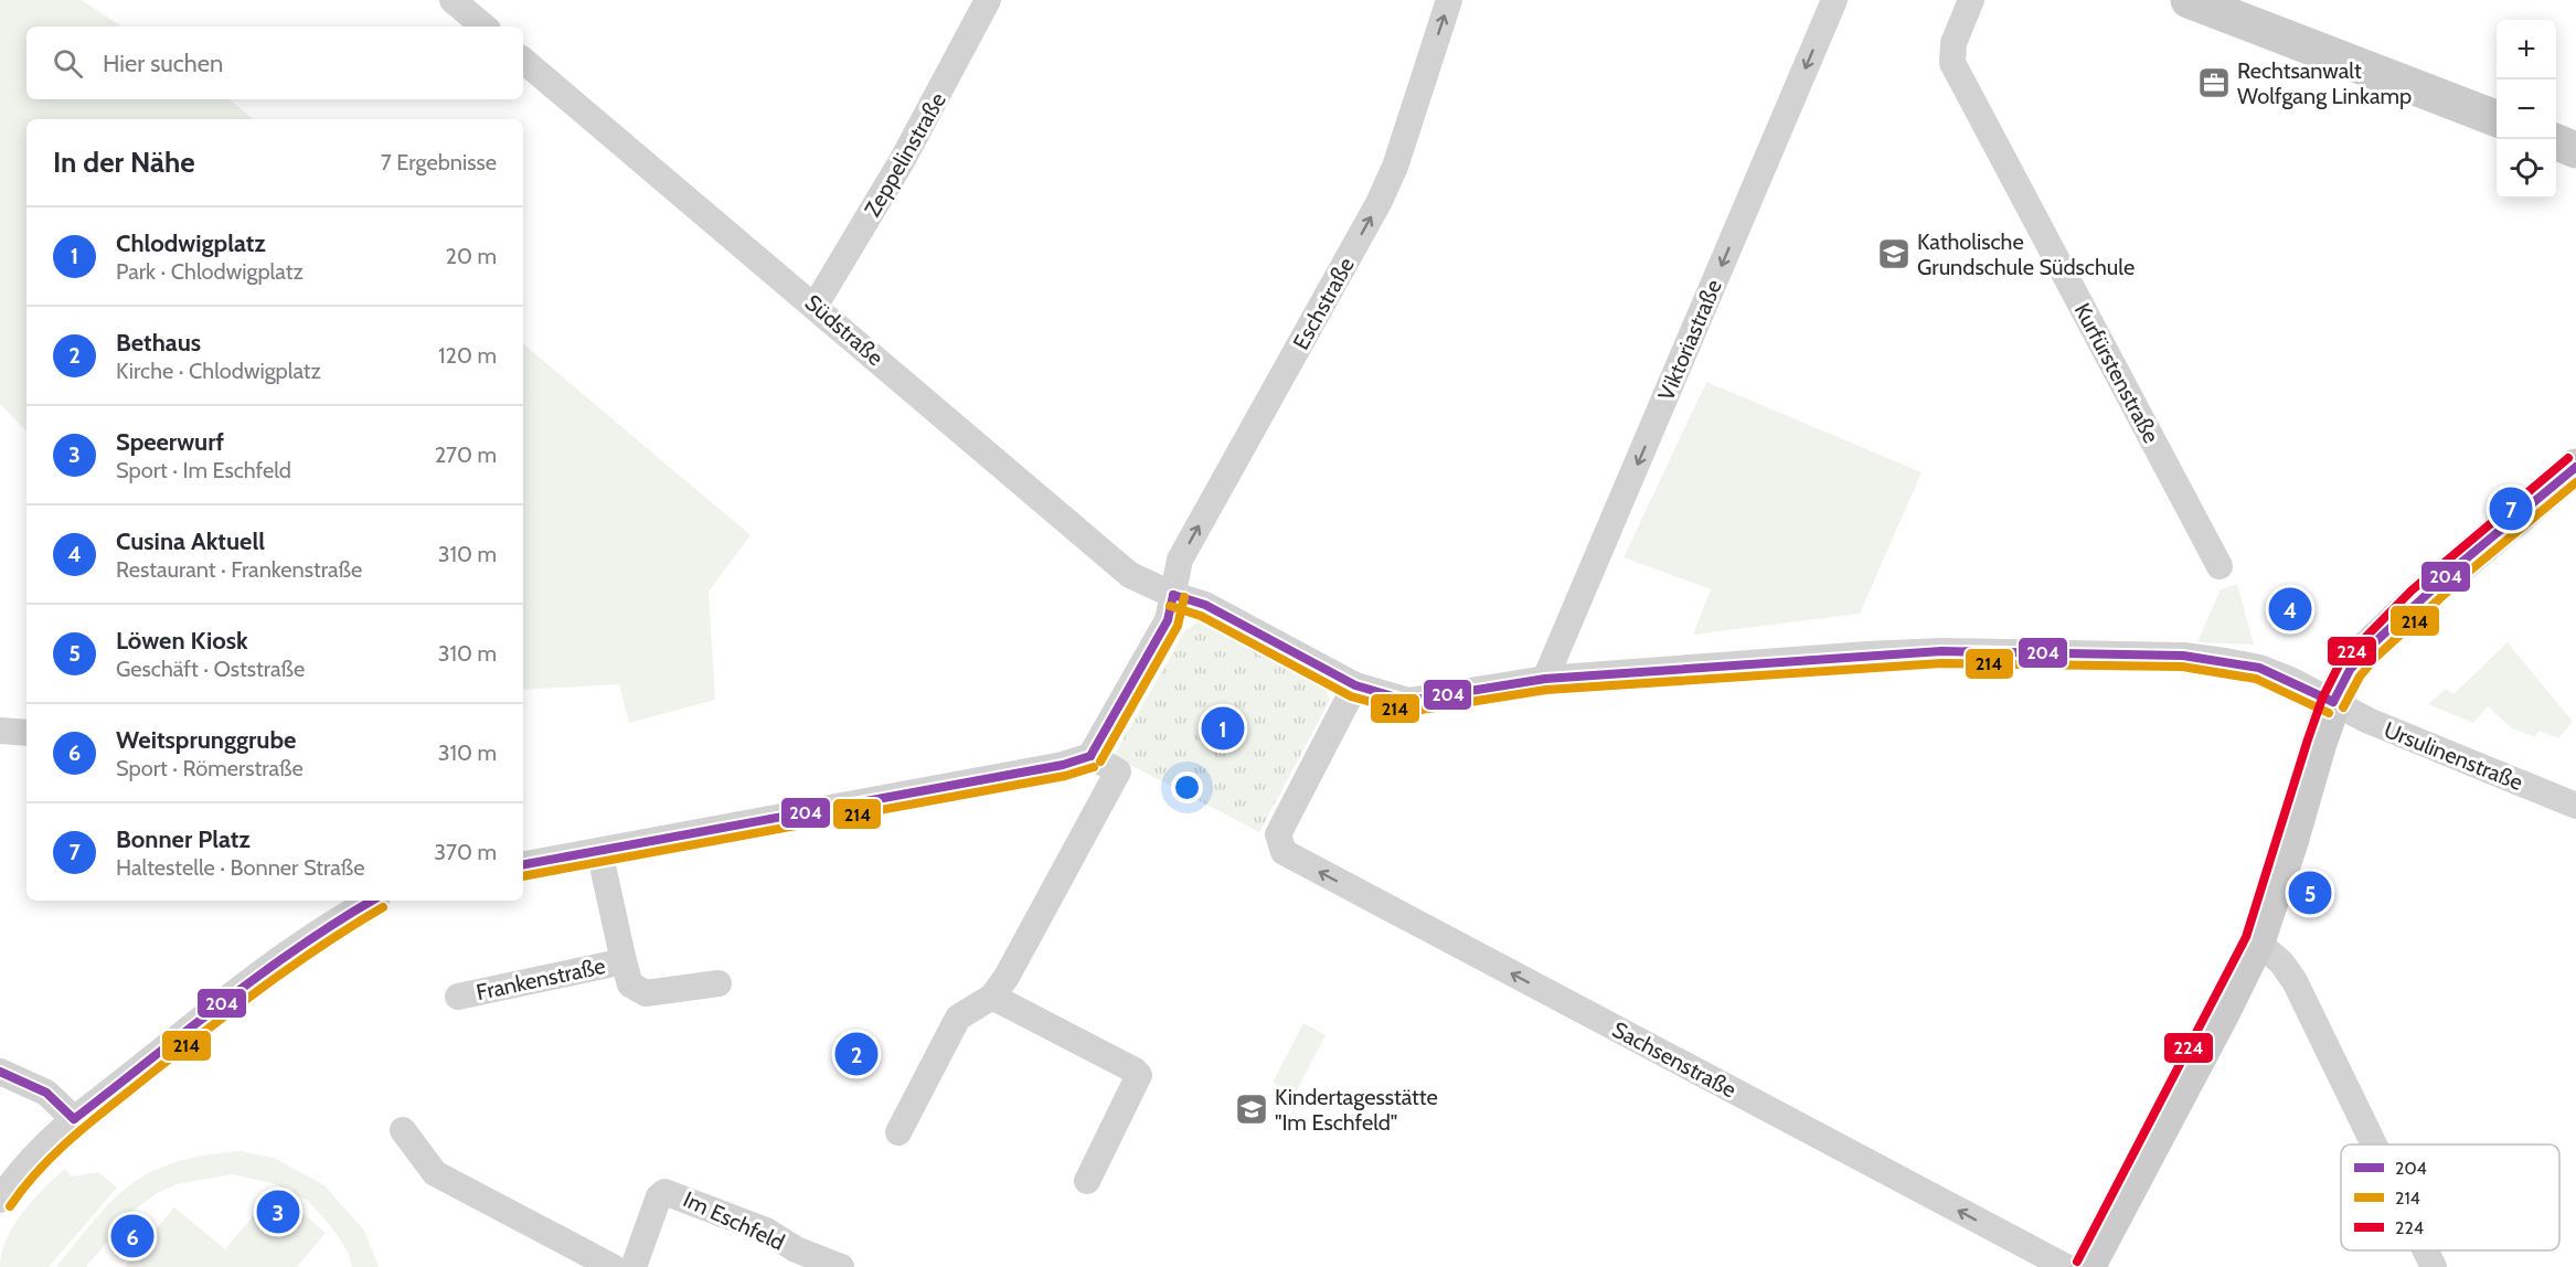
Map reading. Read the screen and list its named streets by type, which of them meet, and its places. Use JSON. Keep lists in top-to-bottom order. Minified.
{"streets":{"street":["Zeppelinstraße","Eschstraße","Südstraße","Viktoriastraße","Kurfürstenstraße","Ursulinenstraße","Frankenstraße","Sachsenstraße","Im Eschfeld"]},"crossings":[["Zeppelinstraße","Südstraße"],["Eschstraße","Südstraße"],["Südstraße","Sachsenstraße"]],"one_way":["Eschstraße","Viktoriastraße","Sachsenstraße"],"places":{"office":["Rechtsanwalt Wolfgang Linkamp"],"school or university":["Katholische Grundschule Südschule","Kindertagesstätte \"Im Eschfeld\""]},"lines":["transit line 224","transit line 204","transit line 214"],"legend":["204","214","224"],"page":{"map_buttons":["+","−"],"search":"Hier suchen","heading":["In der Nähe","7 Ergebnisse"],"list":[{"mark":"1","name":"Chlodwigplatz","note":"Park · Chlodwigplatz","value":"20 m"},{"mark":"2","name":"Bethaus","note":"Kirche · Chlodwigplatz","value":"120 m"},{"mark":"3","name":"Speerwurf","note":"Sport · Im Eschfeld","value":"270 m"},{"mark":"4","name":"Cusina Aktuell","note":"Restaurant · Frankenstraße","value":"310 m"},{"mark":"5","name":"Löwen Kiosk","note":"Geschäft · Oststraße","value":"310 m"},{"mark":"6","name":"Weitsprunggrube","note":"Sport · Römerstraße","value":"310 m"},{"mark":"7","name":"Bonner Platz","note":"Haltestelle · Bonner Straße","value":"370 m"}],"pins":["7","4","1","5","2","3","6"]}}
